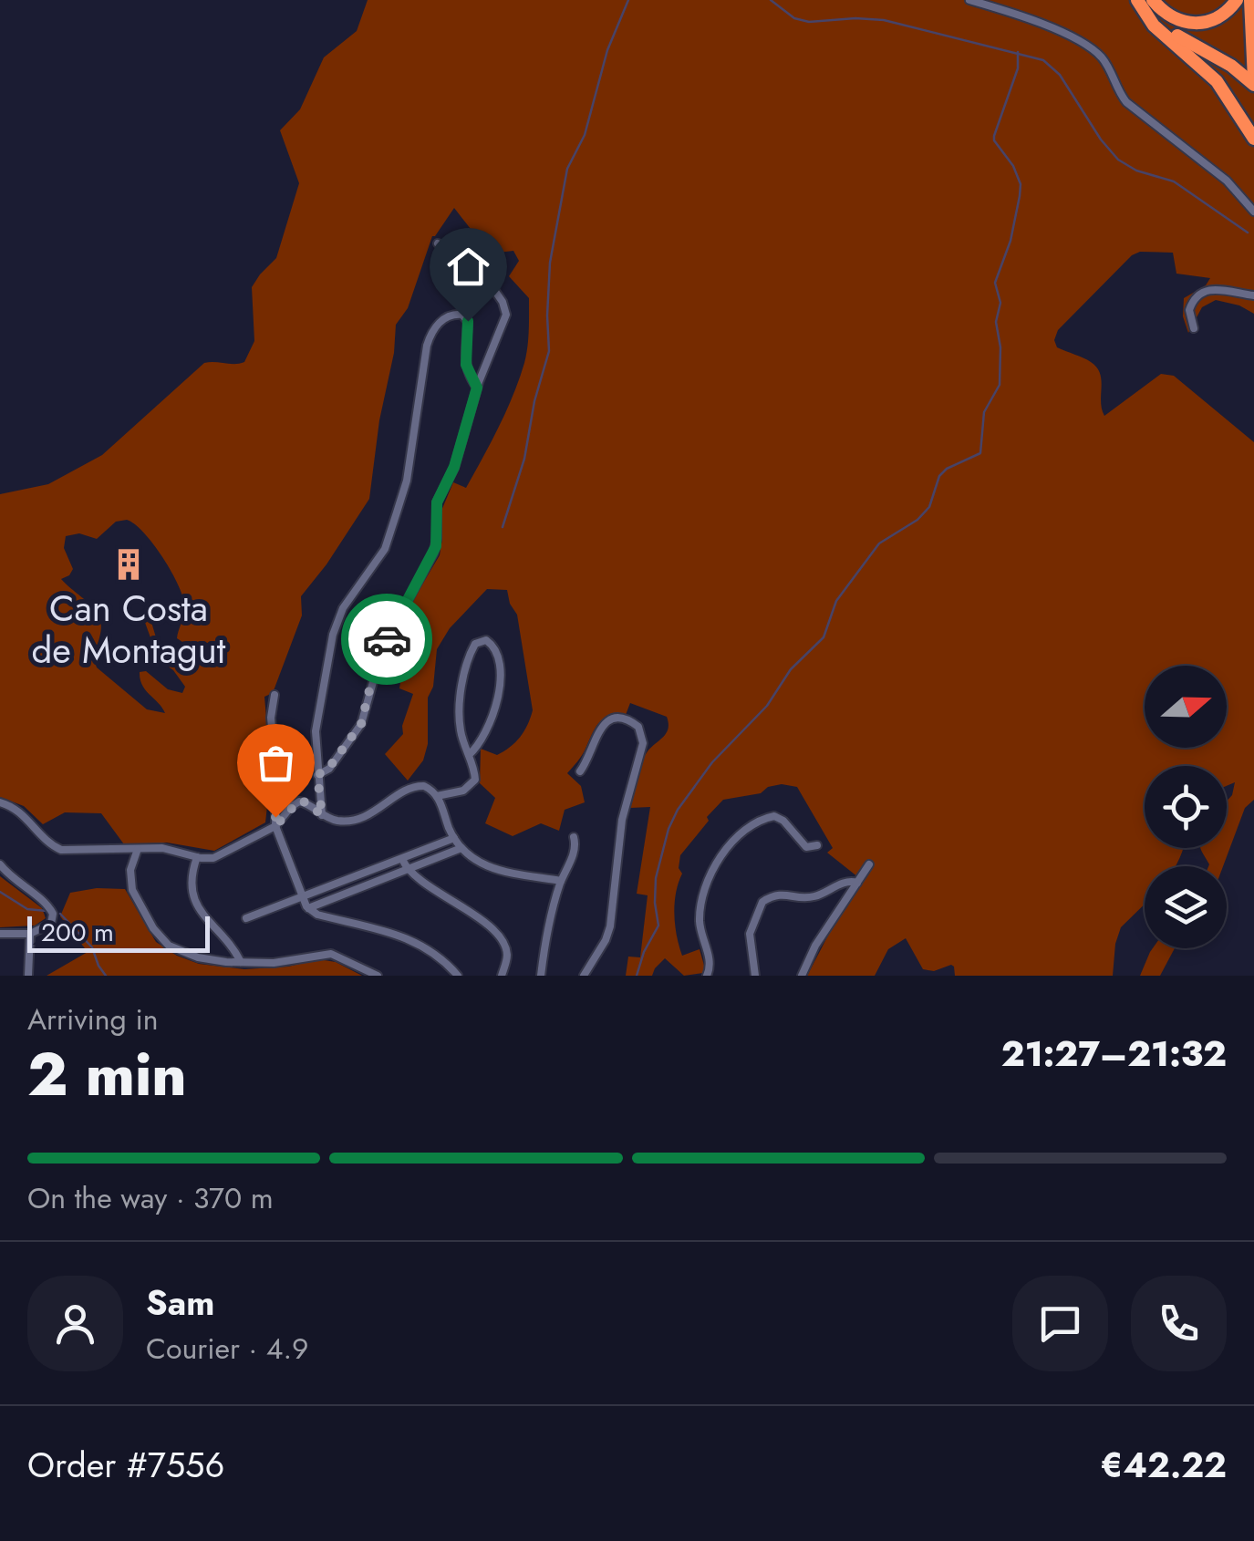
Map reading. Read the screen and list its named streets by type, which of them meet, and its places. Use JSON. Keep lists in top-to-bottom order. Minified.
{"places":{"building":["Can Costa de Montagut"]},"scale_bar":"200 m","north":"right","page":{"scale":"200 m","heading":["2 min","Arriving in","21:27–21:32"],"panel":["Sam","Courier · 4.9","Order #7556","€42.22"],"bar":"On the way · 370 m"}}
